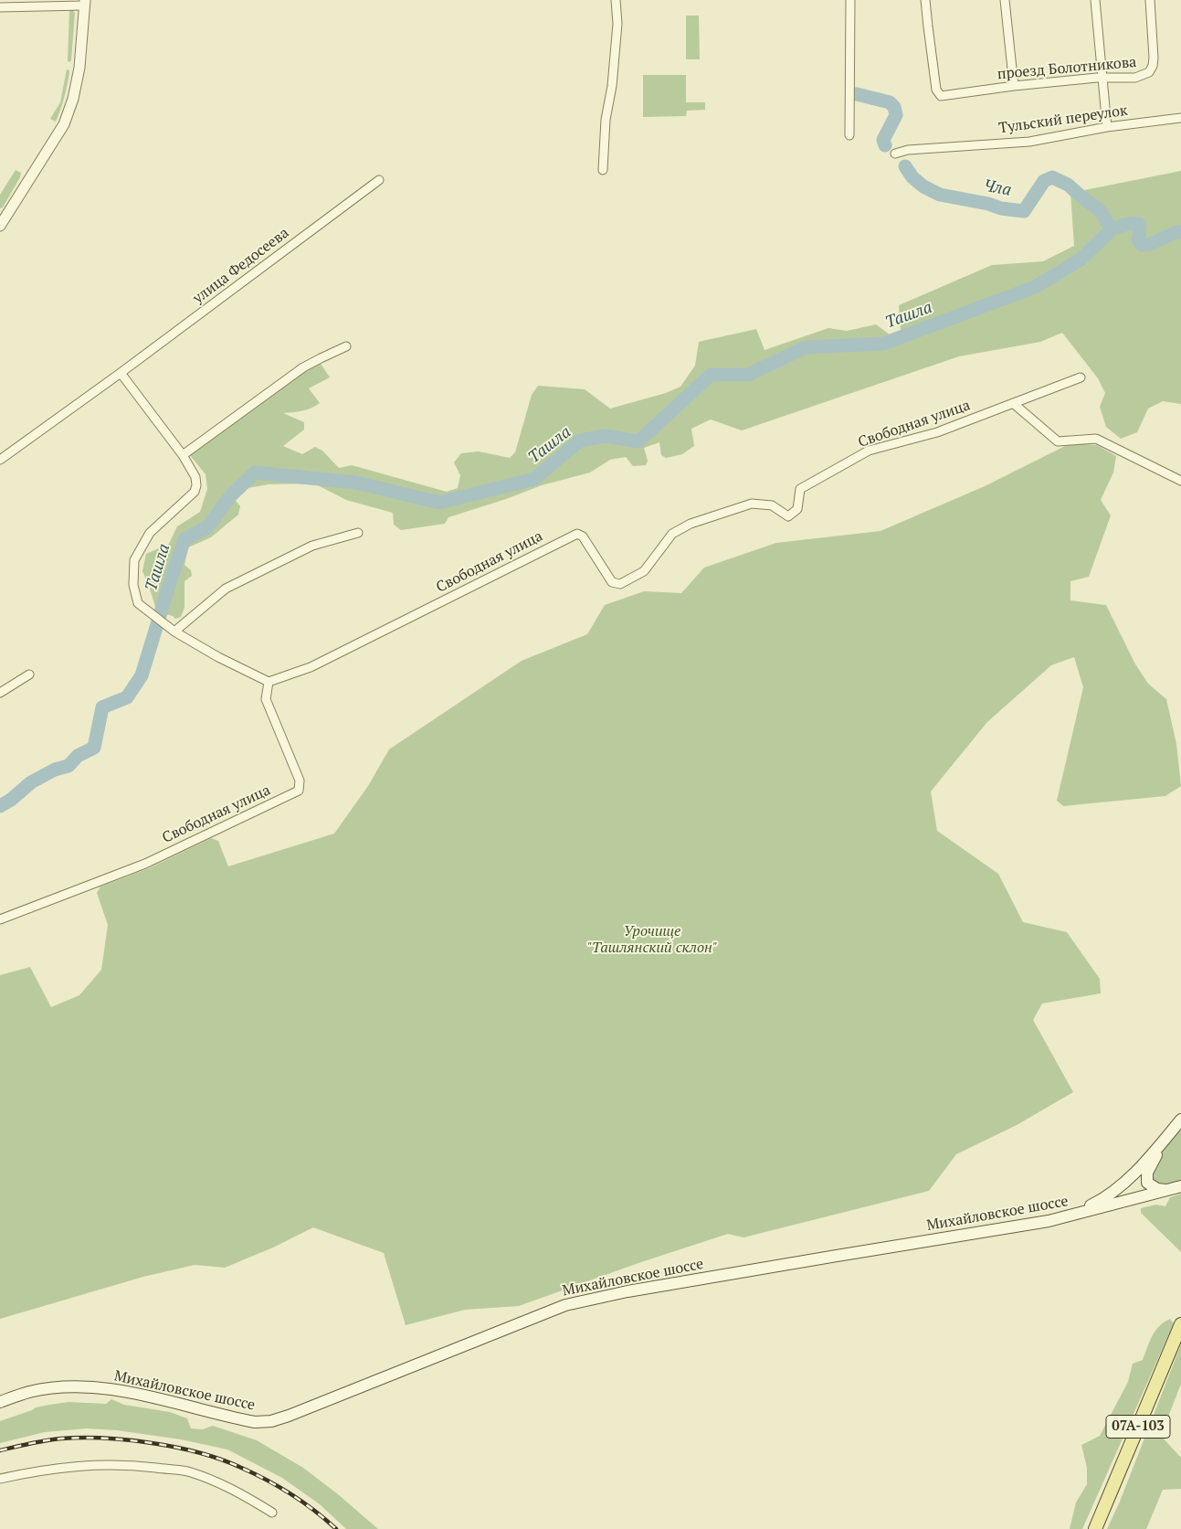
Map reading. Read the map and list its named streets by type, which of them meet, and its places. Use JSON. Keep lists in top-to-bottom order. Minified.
{"streets":{"main road":["Михайловское шоссе","07А-103"],"street":["проезд Болотникова","Тульский переулок","улица Федосеева","Свободная улица"]},"water":["Чла","Ташла"],"parks":["Урочище \"Ташлянский склон\""]}
